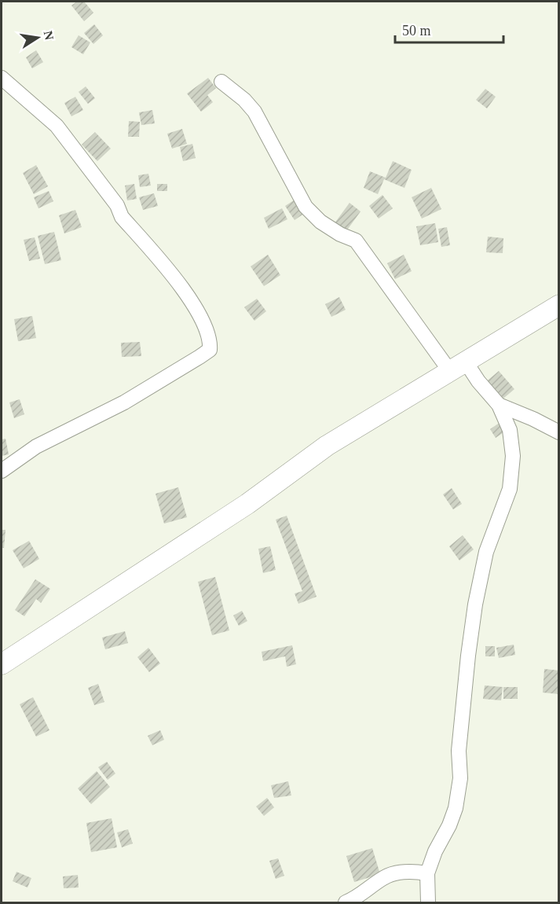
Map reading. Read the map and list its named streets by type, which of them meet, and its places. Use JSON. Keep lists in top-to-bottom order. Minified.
{"scale_bar":"50 m","north":"right"}
